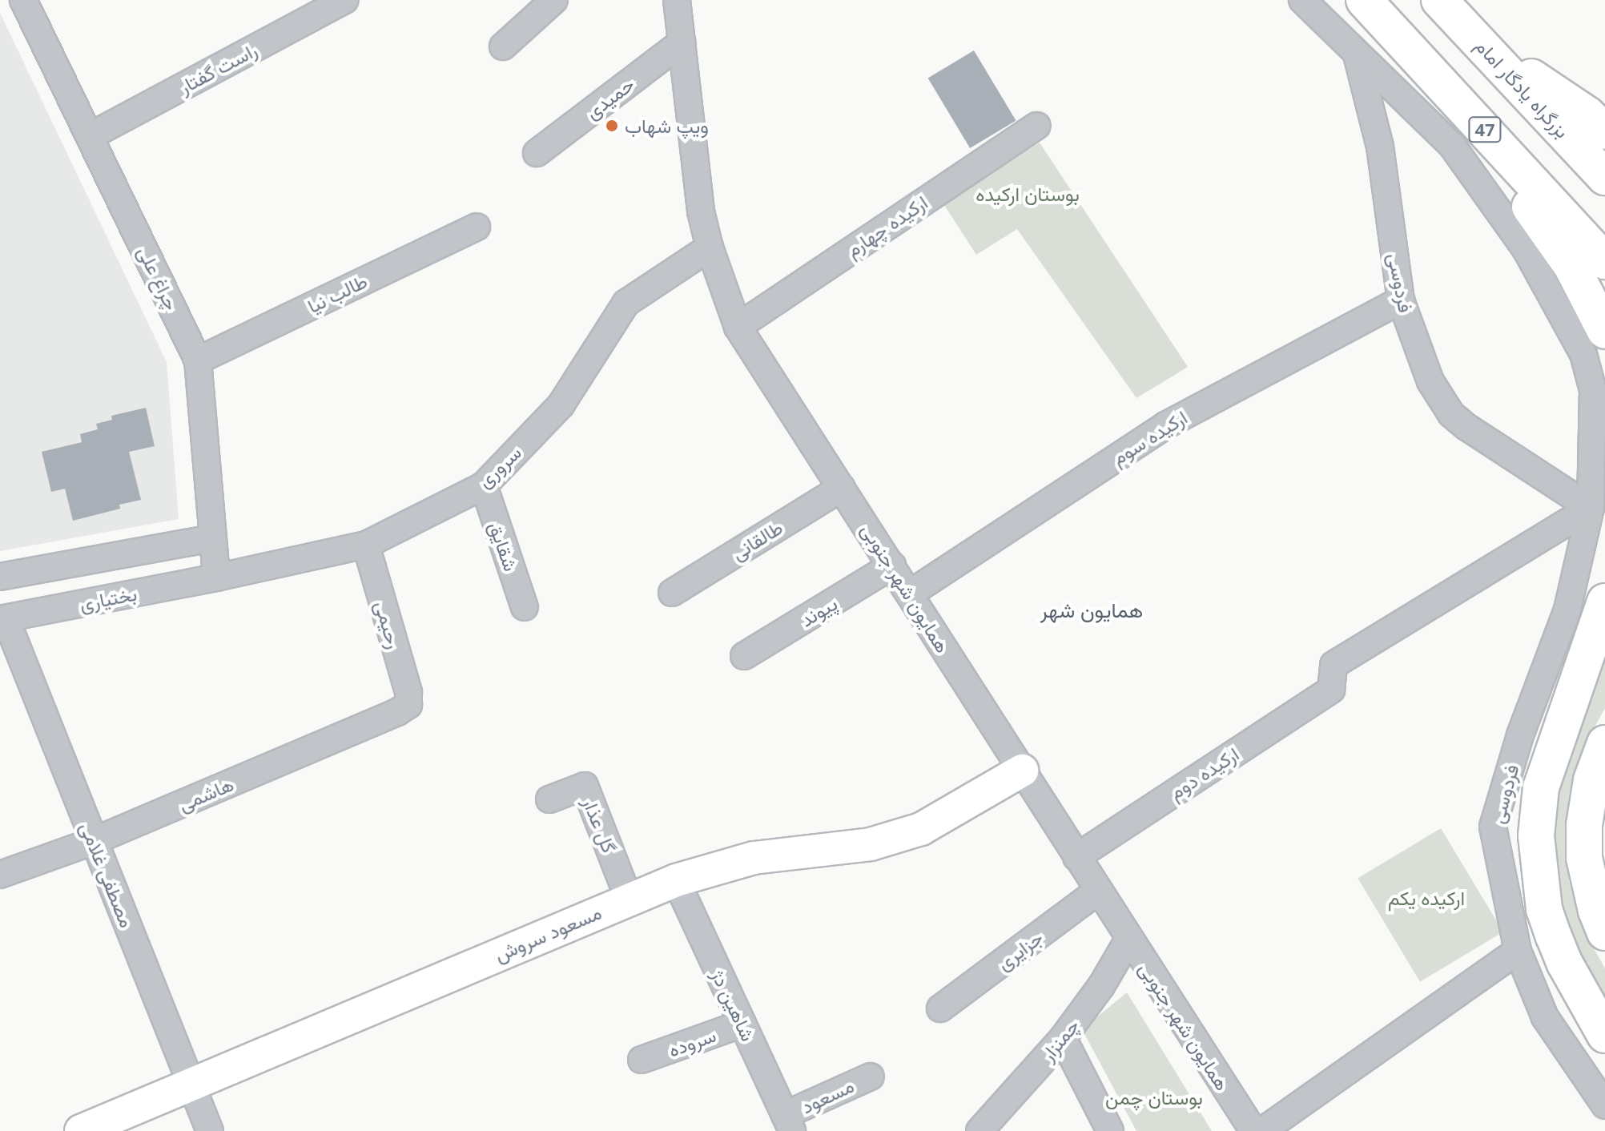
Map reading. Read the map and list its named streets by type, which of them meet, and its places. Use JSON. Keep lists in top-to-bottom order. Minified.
{"streets":{"highway":["بزرگراه یادگار امام","47"],"main road":["مسعود سروش"],"street":["راست گفتار","حمیدی","ارکیده چهارم","چراغ‌ علی","فردوسی","طالب‌ نیا","ارکیده سوم","سروری","طالقانی","شقایق","همایون‌ شهر جنوبی","بختیاری","پیوند","رحیمی","ارکیده دوم","هاشمی","گل عذار","مصطفی غلامی","جزایری","شاهین دژ","چمنزار","سروده","مسعود"]},"crossings":[["راست گفتار","چراغ‌ علی"],["حمیدی","همایون‌ شهر جنوبی"],["ارکیده چهارم","همایون‌ شهر جنوبی"],["چراغ‌ علی","طالب‌ نیا"],["چراغ‌ علی","سروری"],["چراغ‌ علی","بختیاری"],["فردوسی","ارکیده سوم"],["فردوسی","ارکیده دوم"],["ارکیده سوم","همایون‌ شهر جنوبی"],["سروری","شقایق"],["سروری","همایون‌ شهر جنوبی"],["سروری","بختیاری"],["سروری","رحیمی"],["طالقانی","همایون‌ شهر جنوبی"],["همایون‌ شهر جنوبی","پیوند"],["همایون‌ شهر جنوبی","ارکیده دوم"],["همایون‌ شهر جنوبی","مسعود سروش"],["همایون‌ شهر جنوبی","جزایری"],["همایون‌ شهر جنوبی","چمنزار"],["بختیاری","مصطفی غلامی"],["رحیمی","هاشمی"],["هاشمی","مصطفی غلامی"],["گل عذار","مسعود سروش"],["مصطفی غلامی","مسعود سروش"],["مسعود سروش","شاهین دژ"],["شاهین دژ","سروده"],["شاهین دژ","مسعود"]],"districts":["همایون شهر"],"parks":["بوستان ارکیده","ارکیده یکم","بوستان چمن"],"places":["ویپ شهاب"]}
